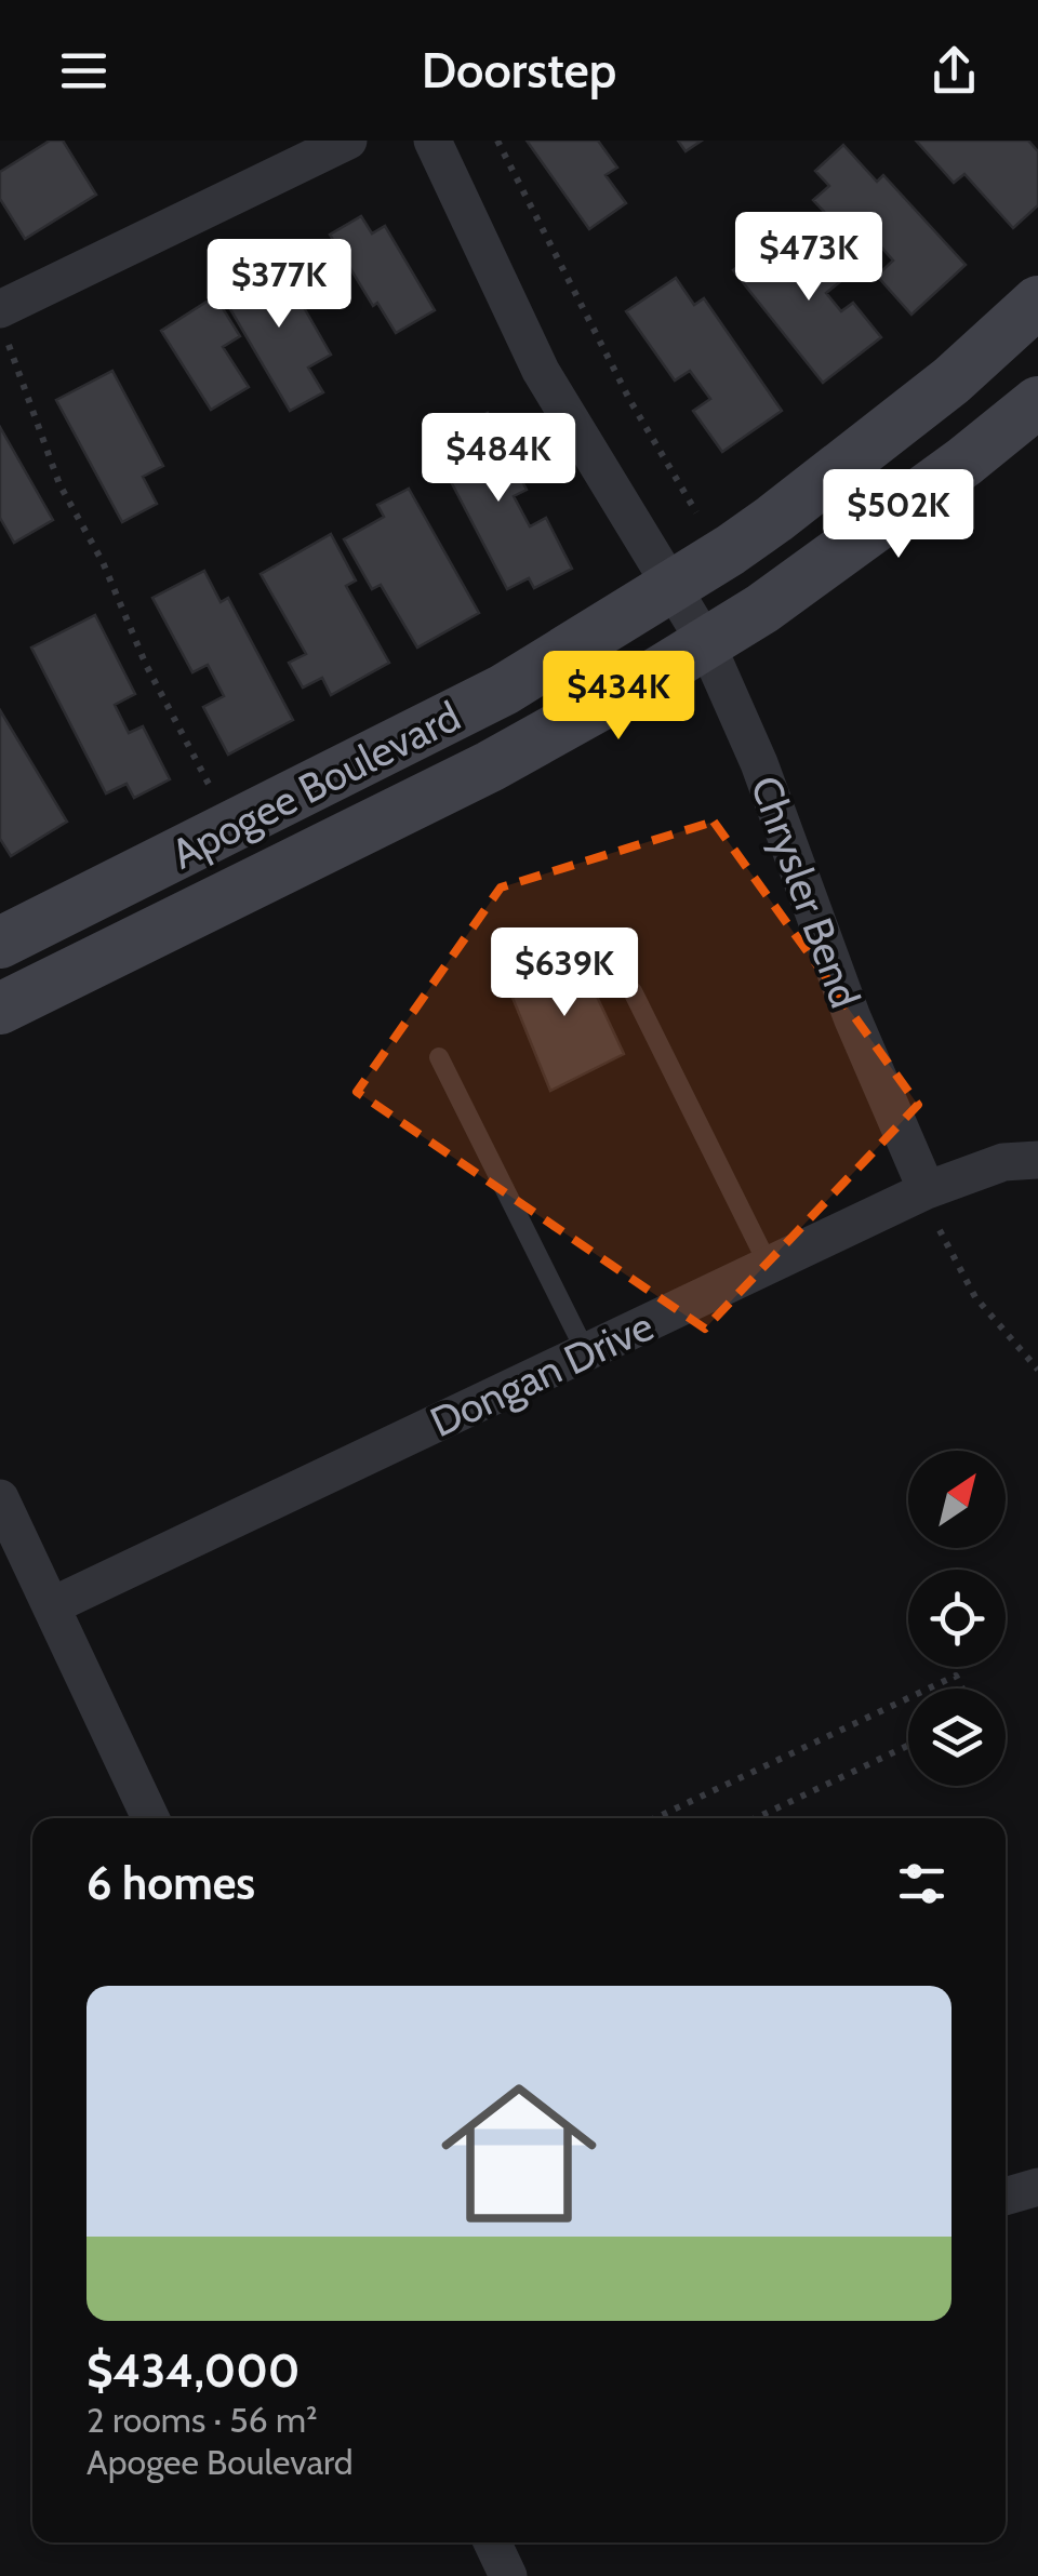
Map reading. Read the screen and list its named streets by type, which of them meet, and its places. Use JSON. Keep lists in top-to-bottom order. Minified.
{"streets":{"street":["Apogee Boulevard","Chrysler Bend","Dongan Drive"]},"crossings":[["Apogee Boulevard","Chrysler Bend"],["Chrysler Bend","Dongan Drive"]],"north":"top right","page":{"header":"Doorstep","price":["$473K","$377K","$484K","$502K","$434K","$639K"],"heading":"6 homes","list":[{"name":"$434,000","note":"2 rooms · 56 m² · Apogee Boulevard"}]}}
